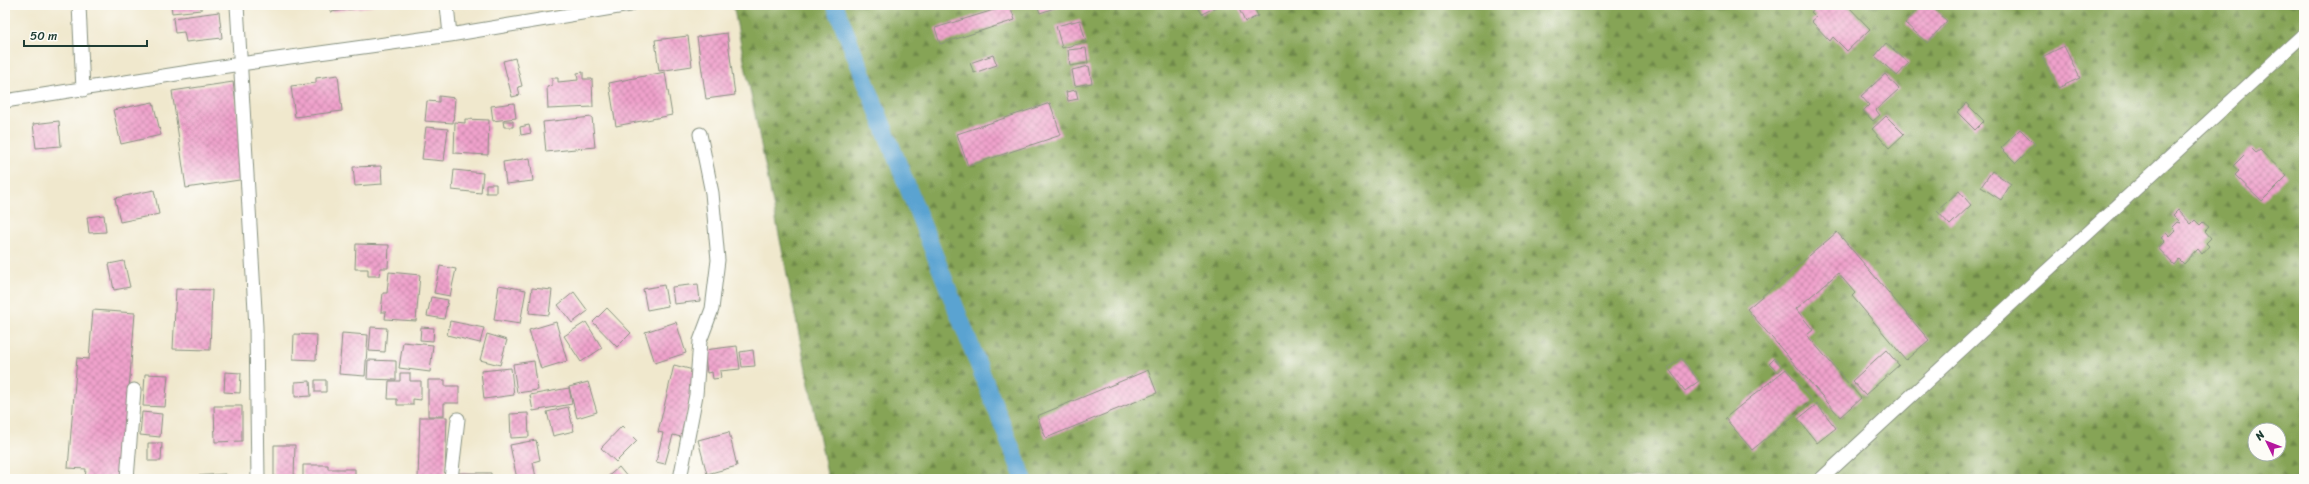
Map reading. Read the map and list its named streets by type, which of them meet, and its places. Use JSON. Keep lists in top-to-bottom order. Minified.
{"scale_bar":"50 m","north":"top left"}
